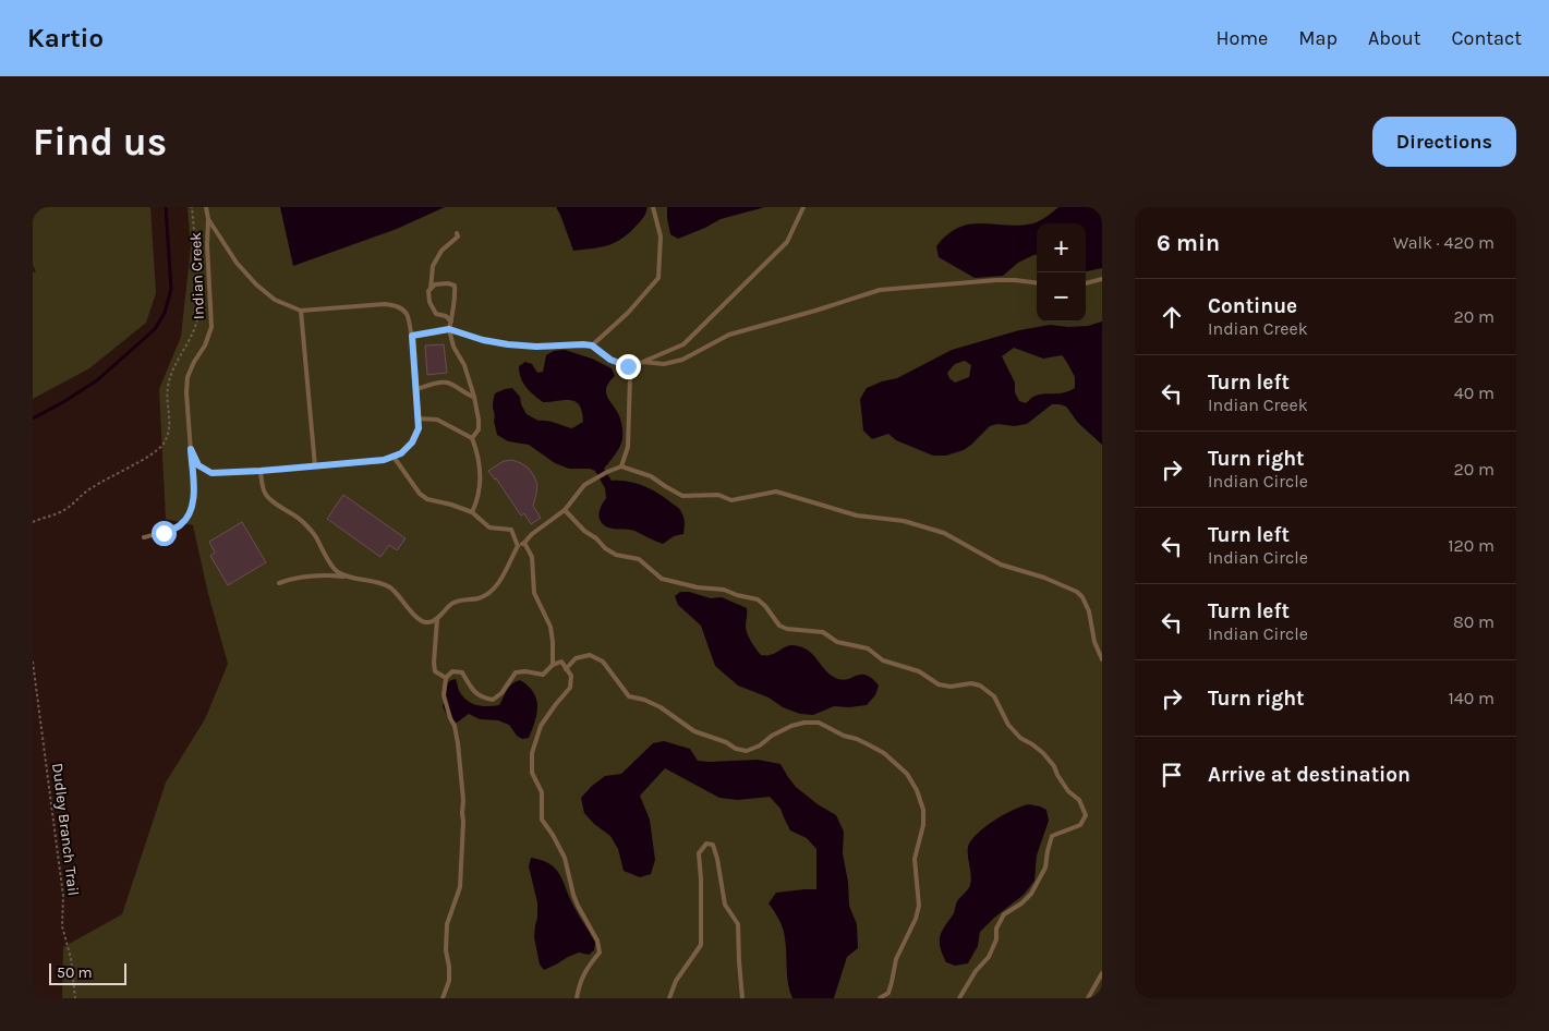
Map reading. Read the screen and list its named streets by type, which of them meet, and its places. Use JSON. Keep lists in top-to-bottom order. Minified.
{"streets":{"lane":["Indian Creek"],"path":["Dudley Branch Trail"]},"scale_bar":"50 m","page":{"header":"Kartio","nav":["Home","Map","About","Contact"],"buttons":"Directions","title":"Find us","heading":["6 min","Walk · 420 m"],"map_buttons":["+","−"],"list":[["Continue","Indian Creek","20 m"],["Turn left","Indian Creek","40 m"],["Turn right","Indian Circle","20 m"],["Turn left","Indian Circle","120 m"],["Turn left","Indian Circle","80 m"],["Turn right","140 m"],"Arrive at destination"],"scale":"50 m"}}
